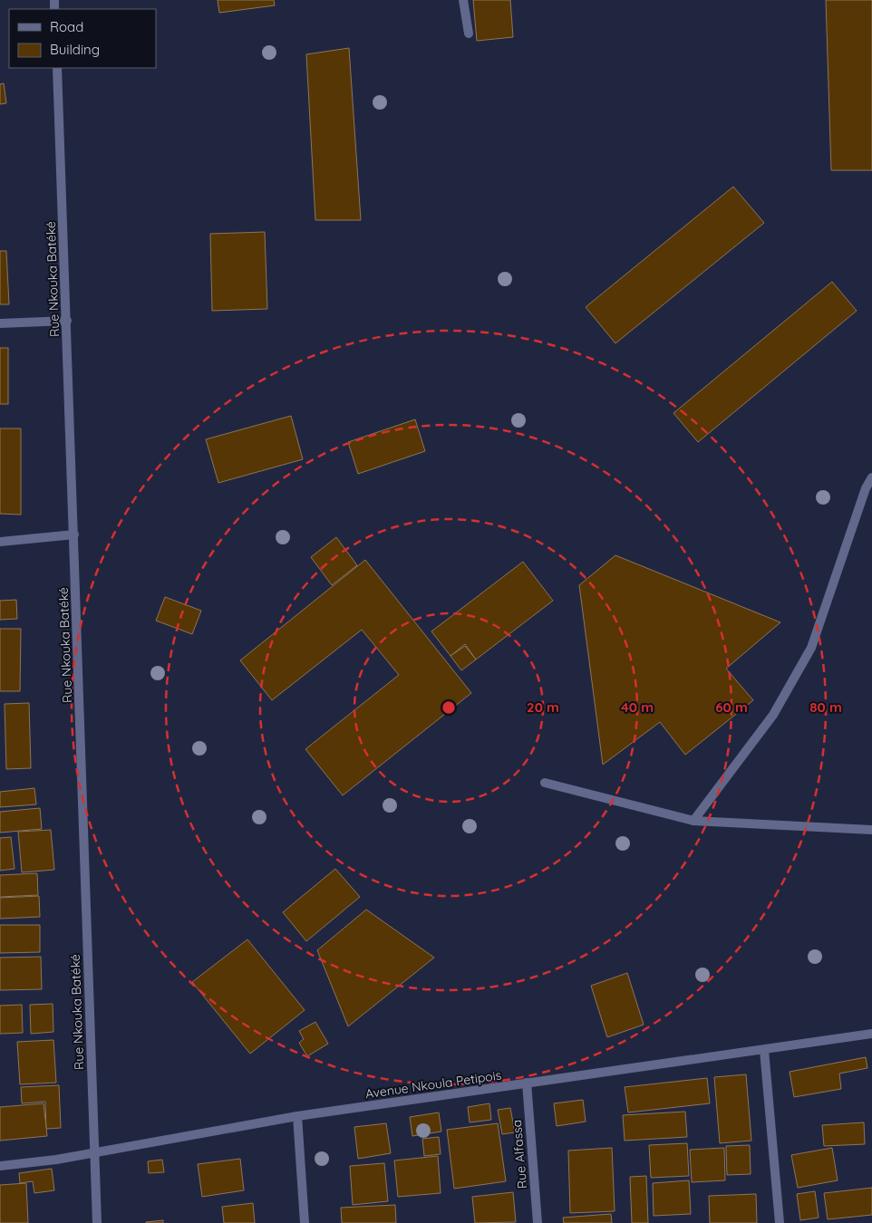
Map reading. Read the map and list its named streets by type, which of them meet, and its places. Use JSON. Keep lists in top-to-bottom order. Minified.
{"streets":{"street":["Rue Nkouka Batéké","Avenue Nkoula Petipois","Rue Alfassa"]},"crossings":[["Rue Nkouka Batéké","Avenue Nkoula Petipois"],["Avenue Nkoula Petipois","Rue Alfassa"]],"legend":["Road","Building"],"rings":["20 m","40 m","60 m","80 m"]}
